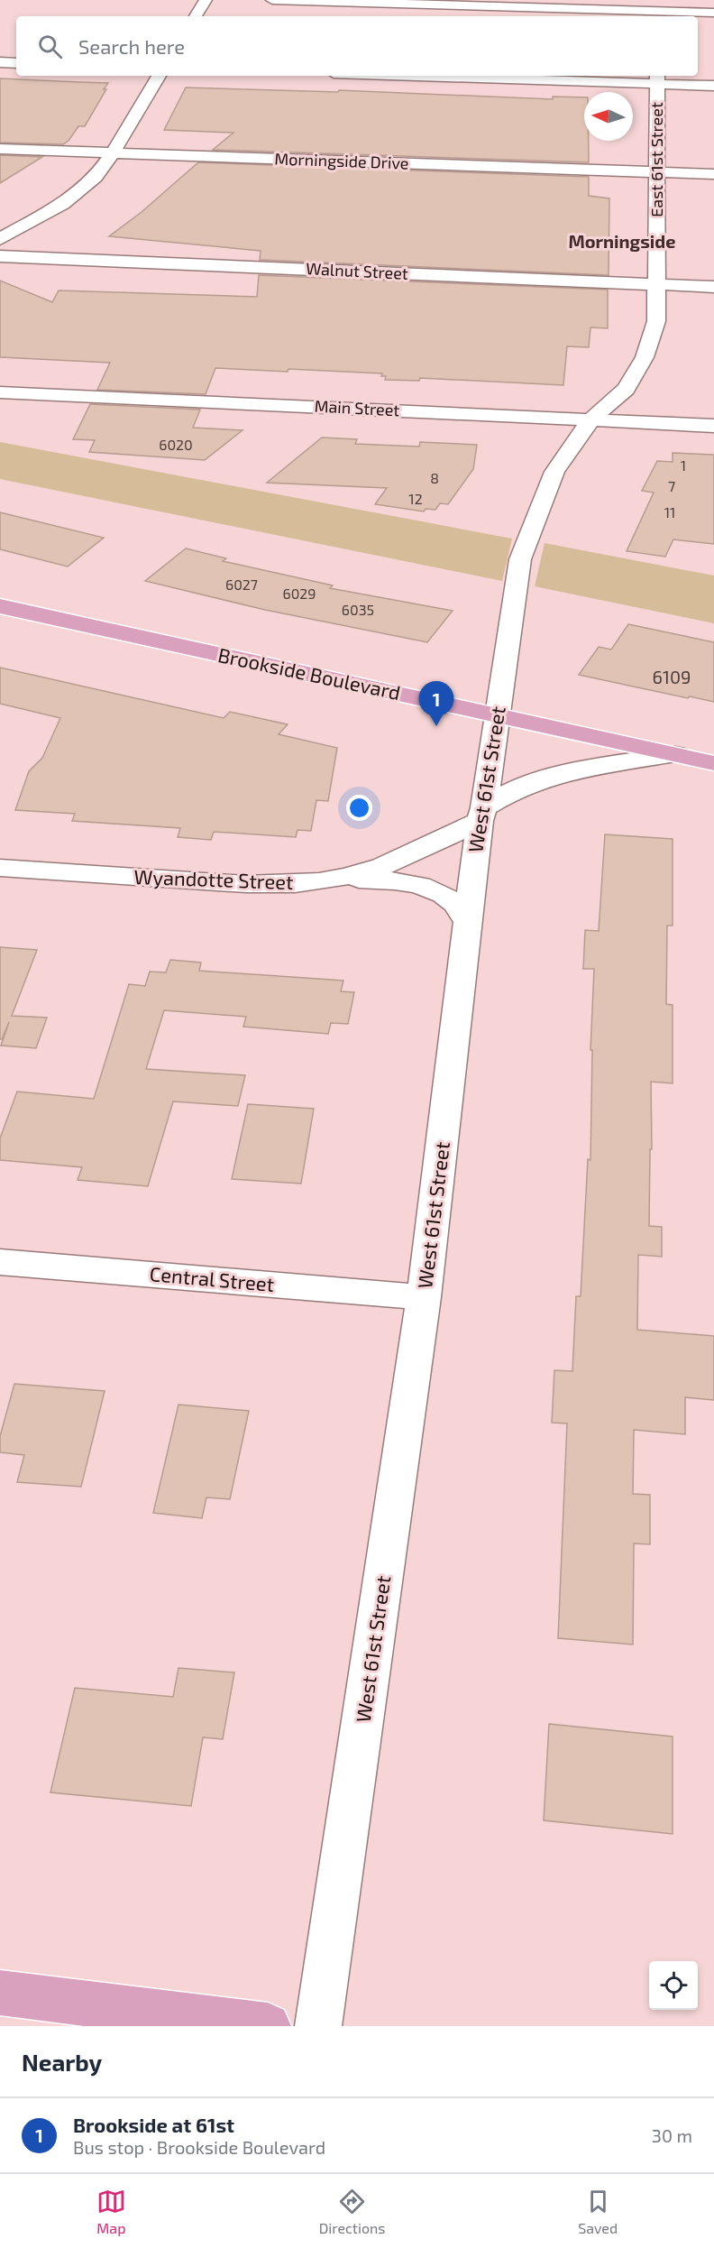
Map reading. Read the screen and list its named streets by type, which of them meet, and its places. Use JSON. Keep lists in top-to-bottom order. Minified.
{"streets":{"main road":["Brookside Boulevard"],"street":["East 61st Street","Morningside Drive","Walnut Street","Main Street","West 61st Street","Wyandotte Street","Central Street"]},"crossings":[["East 61st Street","Morningside Drive"],["East 61st Street","Walnut Street"],["East 61st Street","Main Street"],["East 61st Street","West 61st Street"],["Main Street","West 61st Street"],["Brookside Boulevard","West 61st Street"],["Brookside Boulevard","Wyandotte Street"],["West 61st Street","Wyandotte Street"],["West 61st Street","Central Street"]],"districts":["Morningside"],"house_numbers":["6020","1","8","7","12","11","6027","6029","6035","6109"],"north":"left","page":{"search":"Search here","pins":"1","heading":"Nearby","list":[{"mark":"1","name":"Brookside at 61st","note":"Bus stop · Brookside Boulevard","value":"30 m"}],"nav":["Map","Directions","Saved"]}}
